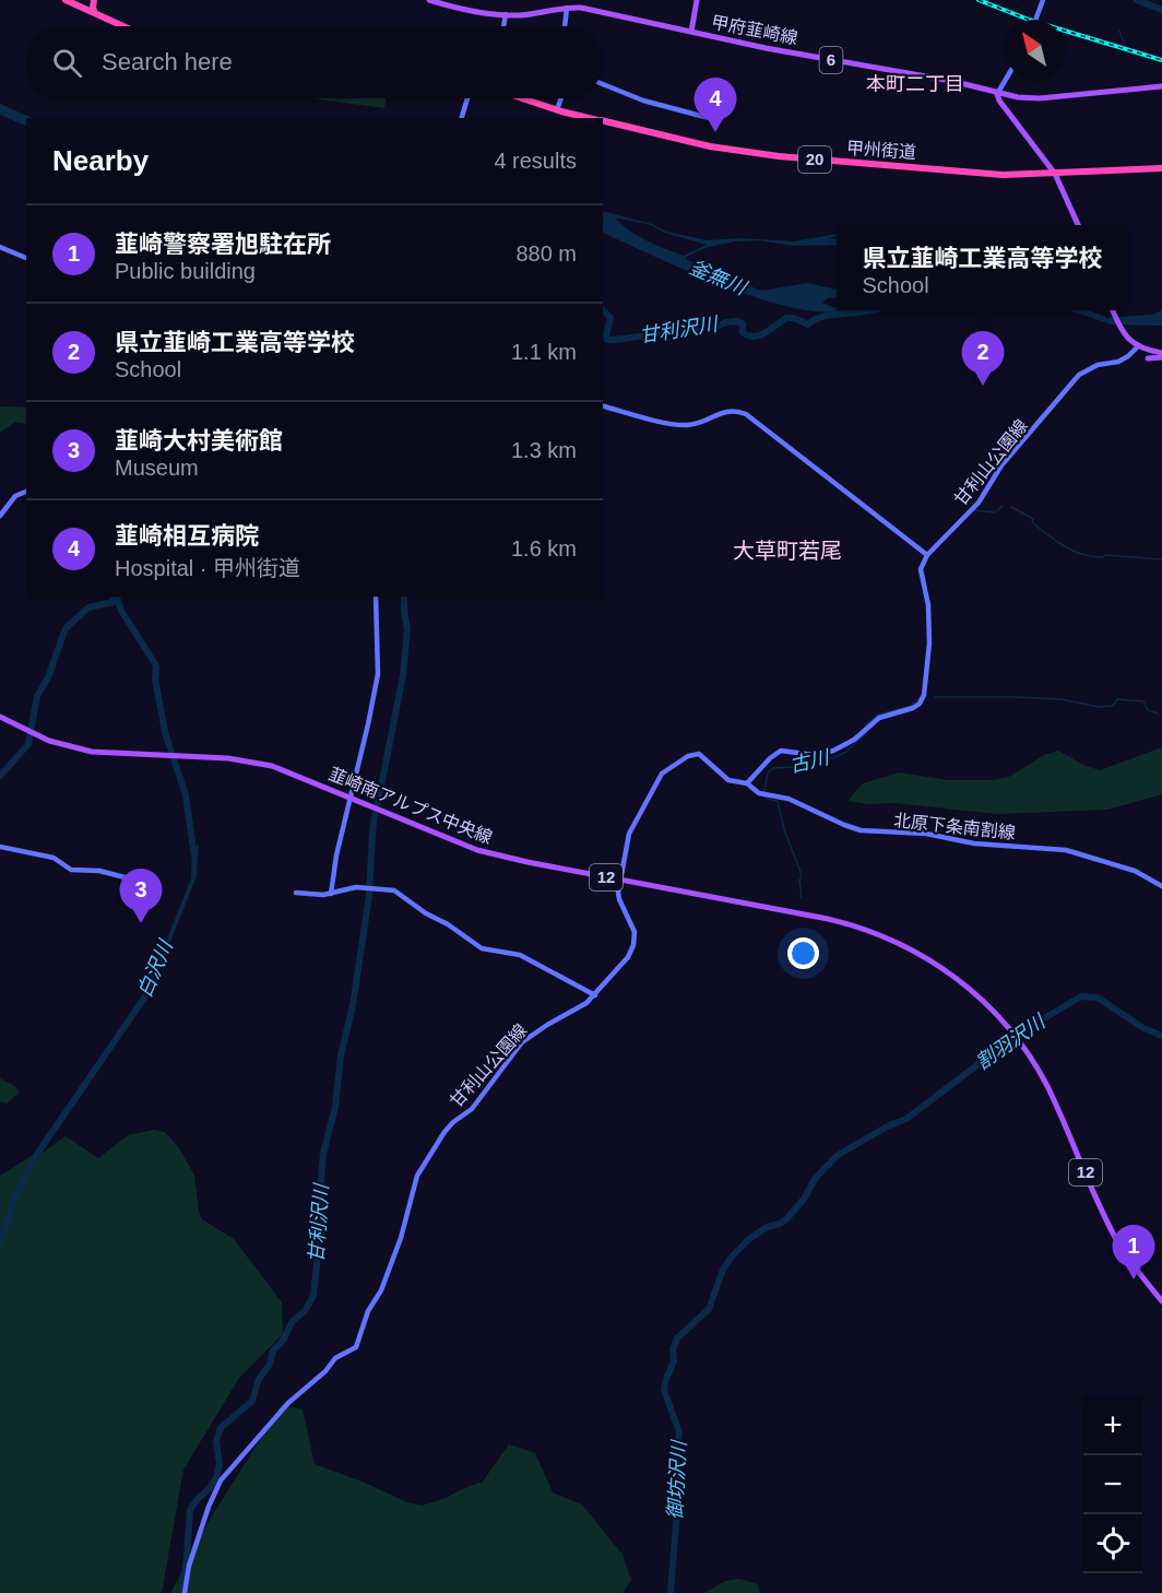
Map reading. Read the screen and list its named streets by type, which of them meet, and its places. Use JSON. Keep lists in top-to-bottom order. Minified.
{"streets":{"highway":["甲州街道","20"],"main road":["甲府韮崎線","6","甘利山公園線","韮崎南アルプス中央線","北原下条南割線","12"]},"crossings":[["甘利山公園線","韮崎南アルプス中央線"],["甘利山公園線","北原下条南割線"]],"districts":["本町二丁目","大草町若尾"],"water":["釜無川","甘利沢川","古川","白沢川","割羽沢川","御坊沢川"],"north":"top left","page":{"search":"Search here","pins":["4","2","3","1"],"heading":["Nearby","4 results"],"list":[{"mark":"1","name":"韮崎警察署旭駐在所","note":"Public building","value":"880 m"},{"mark":"2","name":"県立韮崎工業高等学校","note":"School","value":"1.1 km"},{"mark":"3","name":"韮崎大村美術館","note":"Museum","value":"1.3 km"},{"mark":"4","name":"韮崎相互病院","note":"Hospital · 甲州街道","value":"1.6 km"}],"popup":["県立韮崎工業高等学校","School"],"map_buttons":["+","−"]}}
